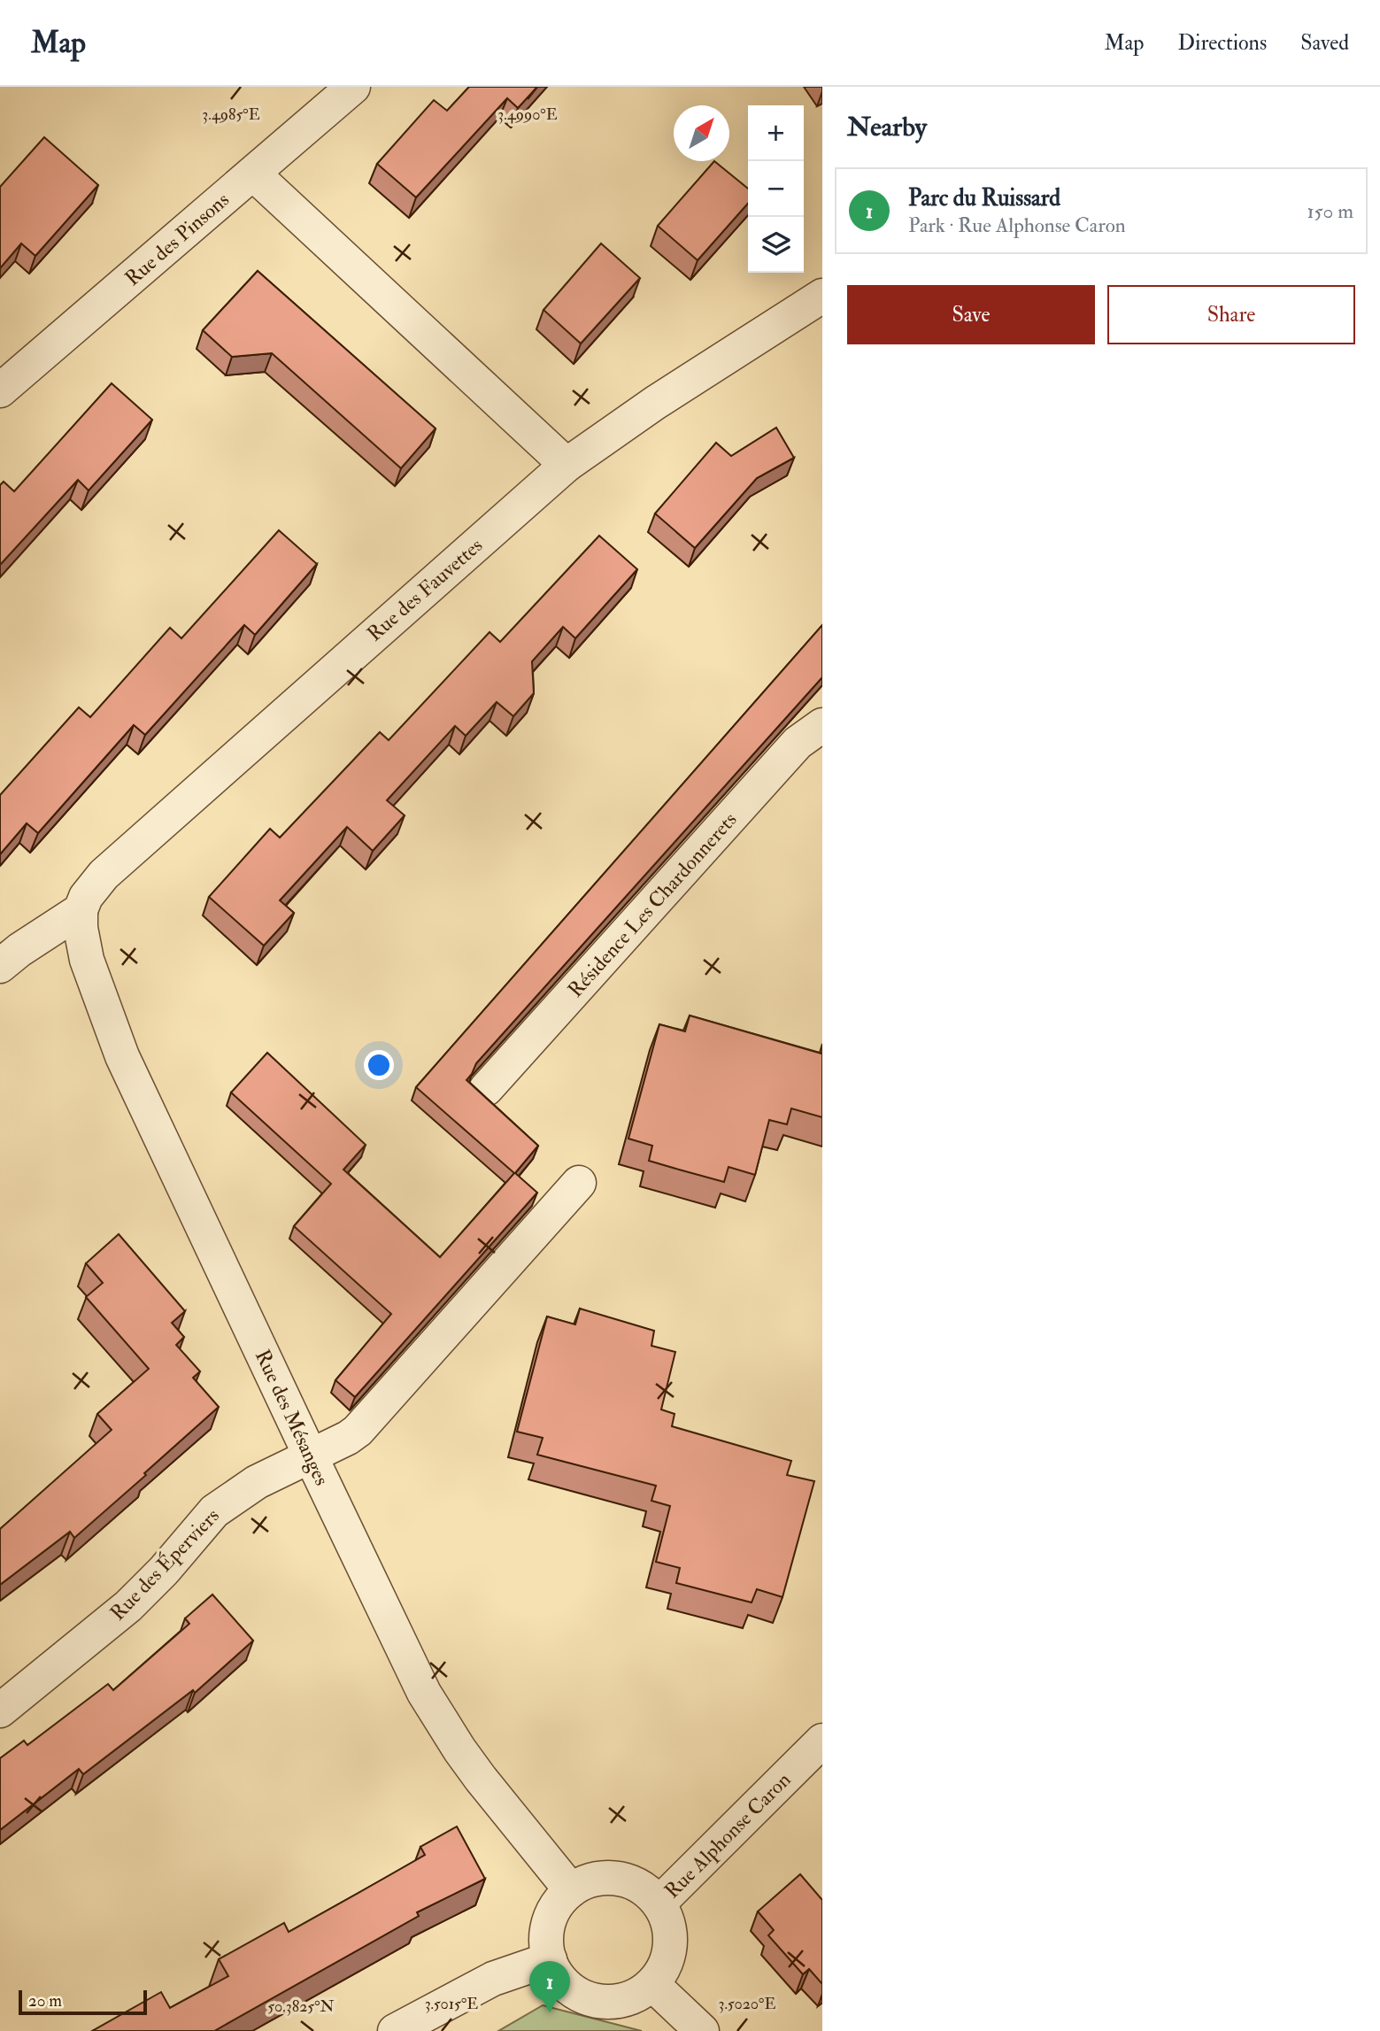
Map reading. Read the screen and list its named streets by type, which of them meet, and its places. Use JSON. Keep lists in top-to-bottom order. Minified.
{"streets":{"street":["Rue des Pinsons","Rue des Fauvettes","Résidence Les Chardonnerets","Rue des Mésanges","Rue des Éperviers","Rue Alphonse Caron"]},"crossings":[["Rue des Fauvettes","Rue des Mésanges"],["Rue des Mésanges","Rue des Éperviers"],["Rue des Mésanges","Rue Alphonse Caron"]],"scale_bar":"20 m","north":"top right","page":{"header":"Map","nav":["Map","Directions","Saved"],"heading":"Nearby","map_buttons":["+","−"],"list":[{"mark":"1","name":"Parc du Ruissard","note":"Park · Rue Alphonse Caron","value":"150 m"}],"buttons":["Save","Share"],"pins":"1","scale":"20 m"},"coordinates":["3.4990°E","3.4985°E","3.5015°E","3.5020°E","50.3825°N"]}
